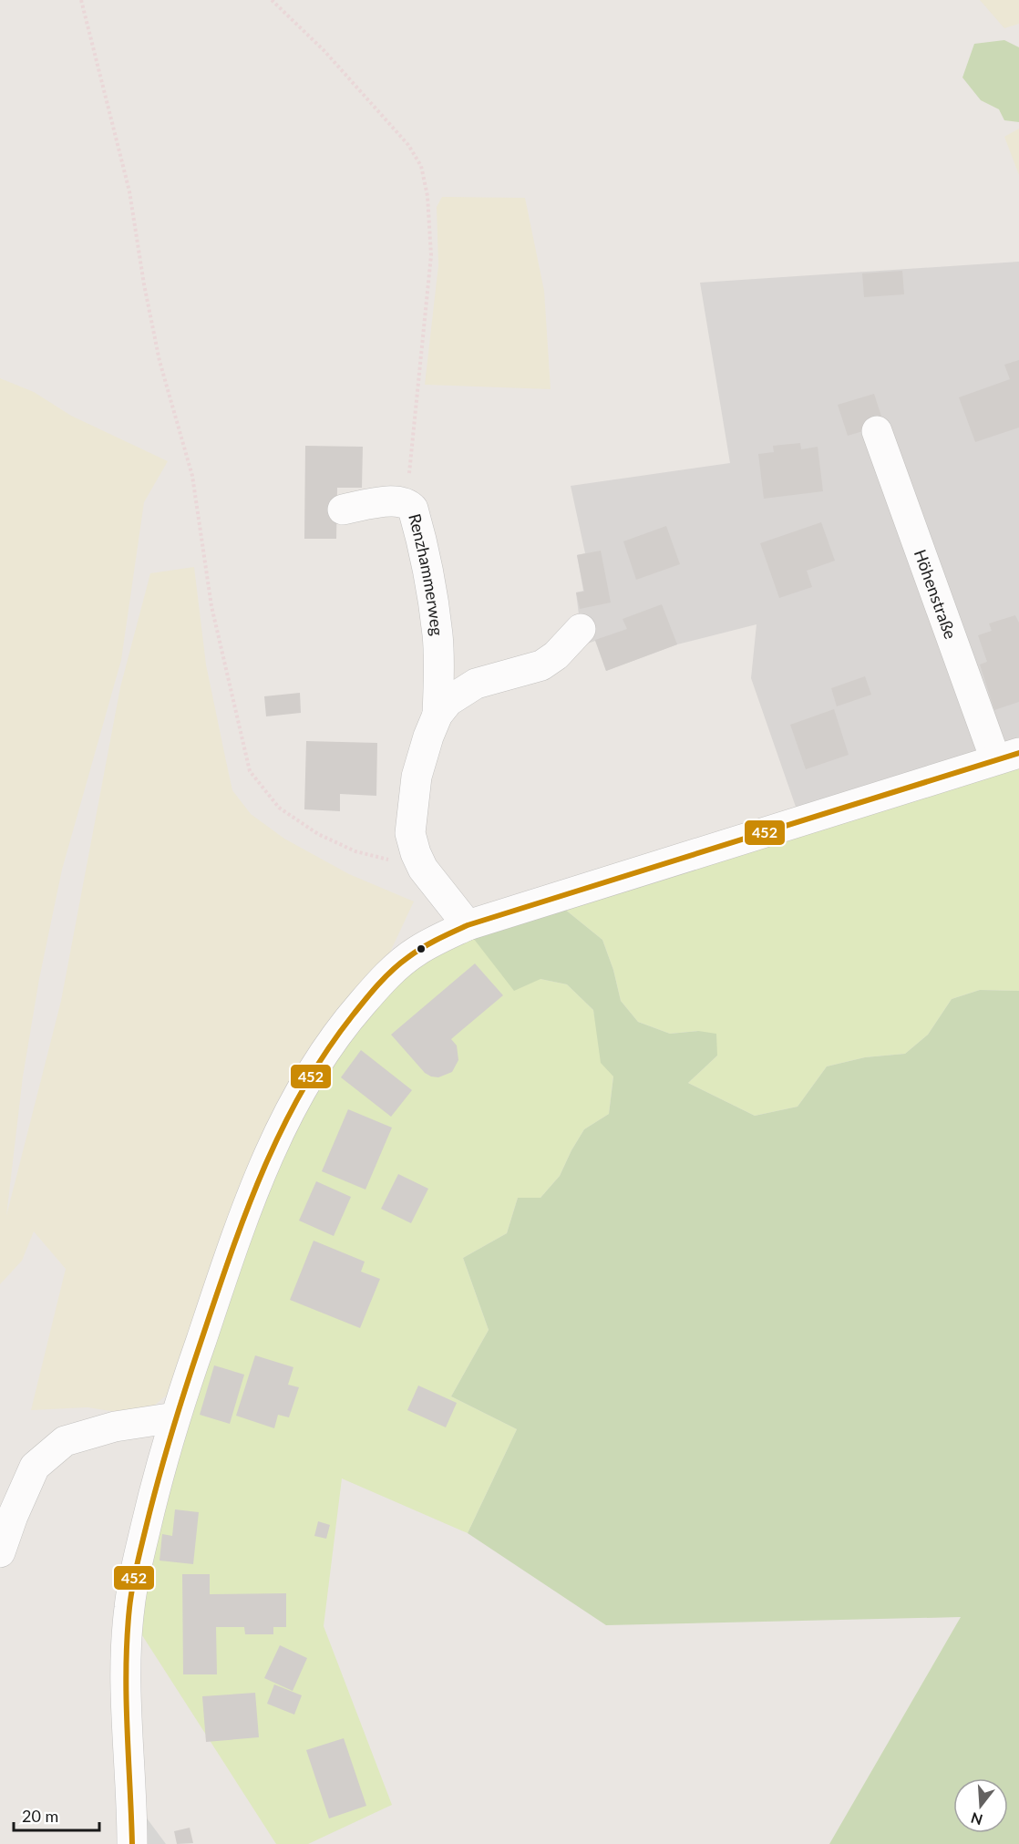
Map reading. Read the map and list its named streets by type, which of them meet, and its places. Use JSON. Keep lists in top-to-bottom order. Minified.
{"streets":{"street":["Renzhammerweg","Höhenstraße"]},"crossings":[["Renzhammerweg","Höhenstraße"]],"lines":["transit line 452"],"scale_bar":"20 m","north":"bottom"}
